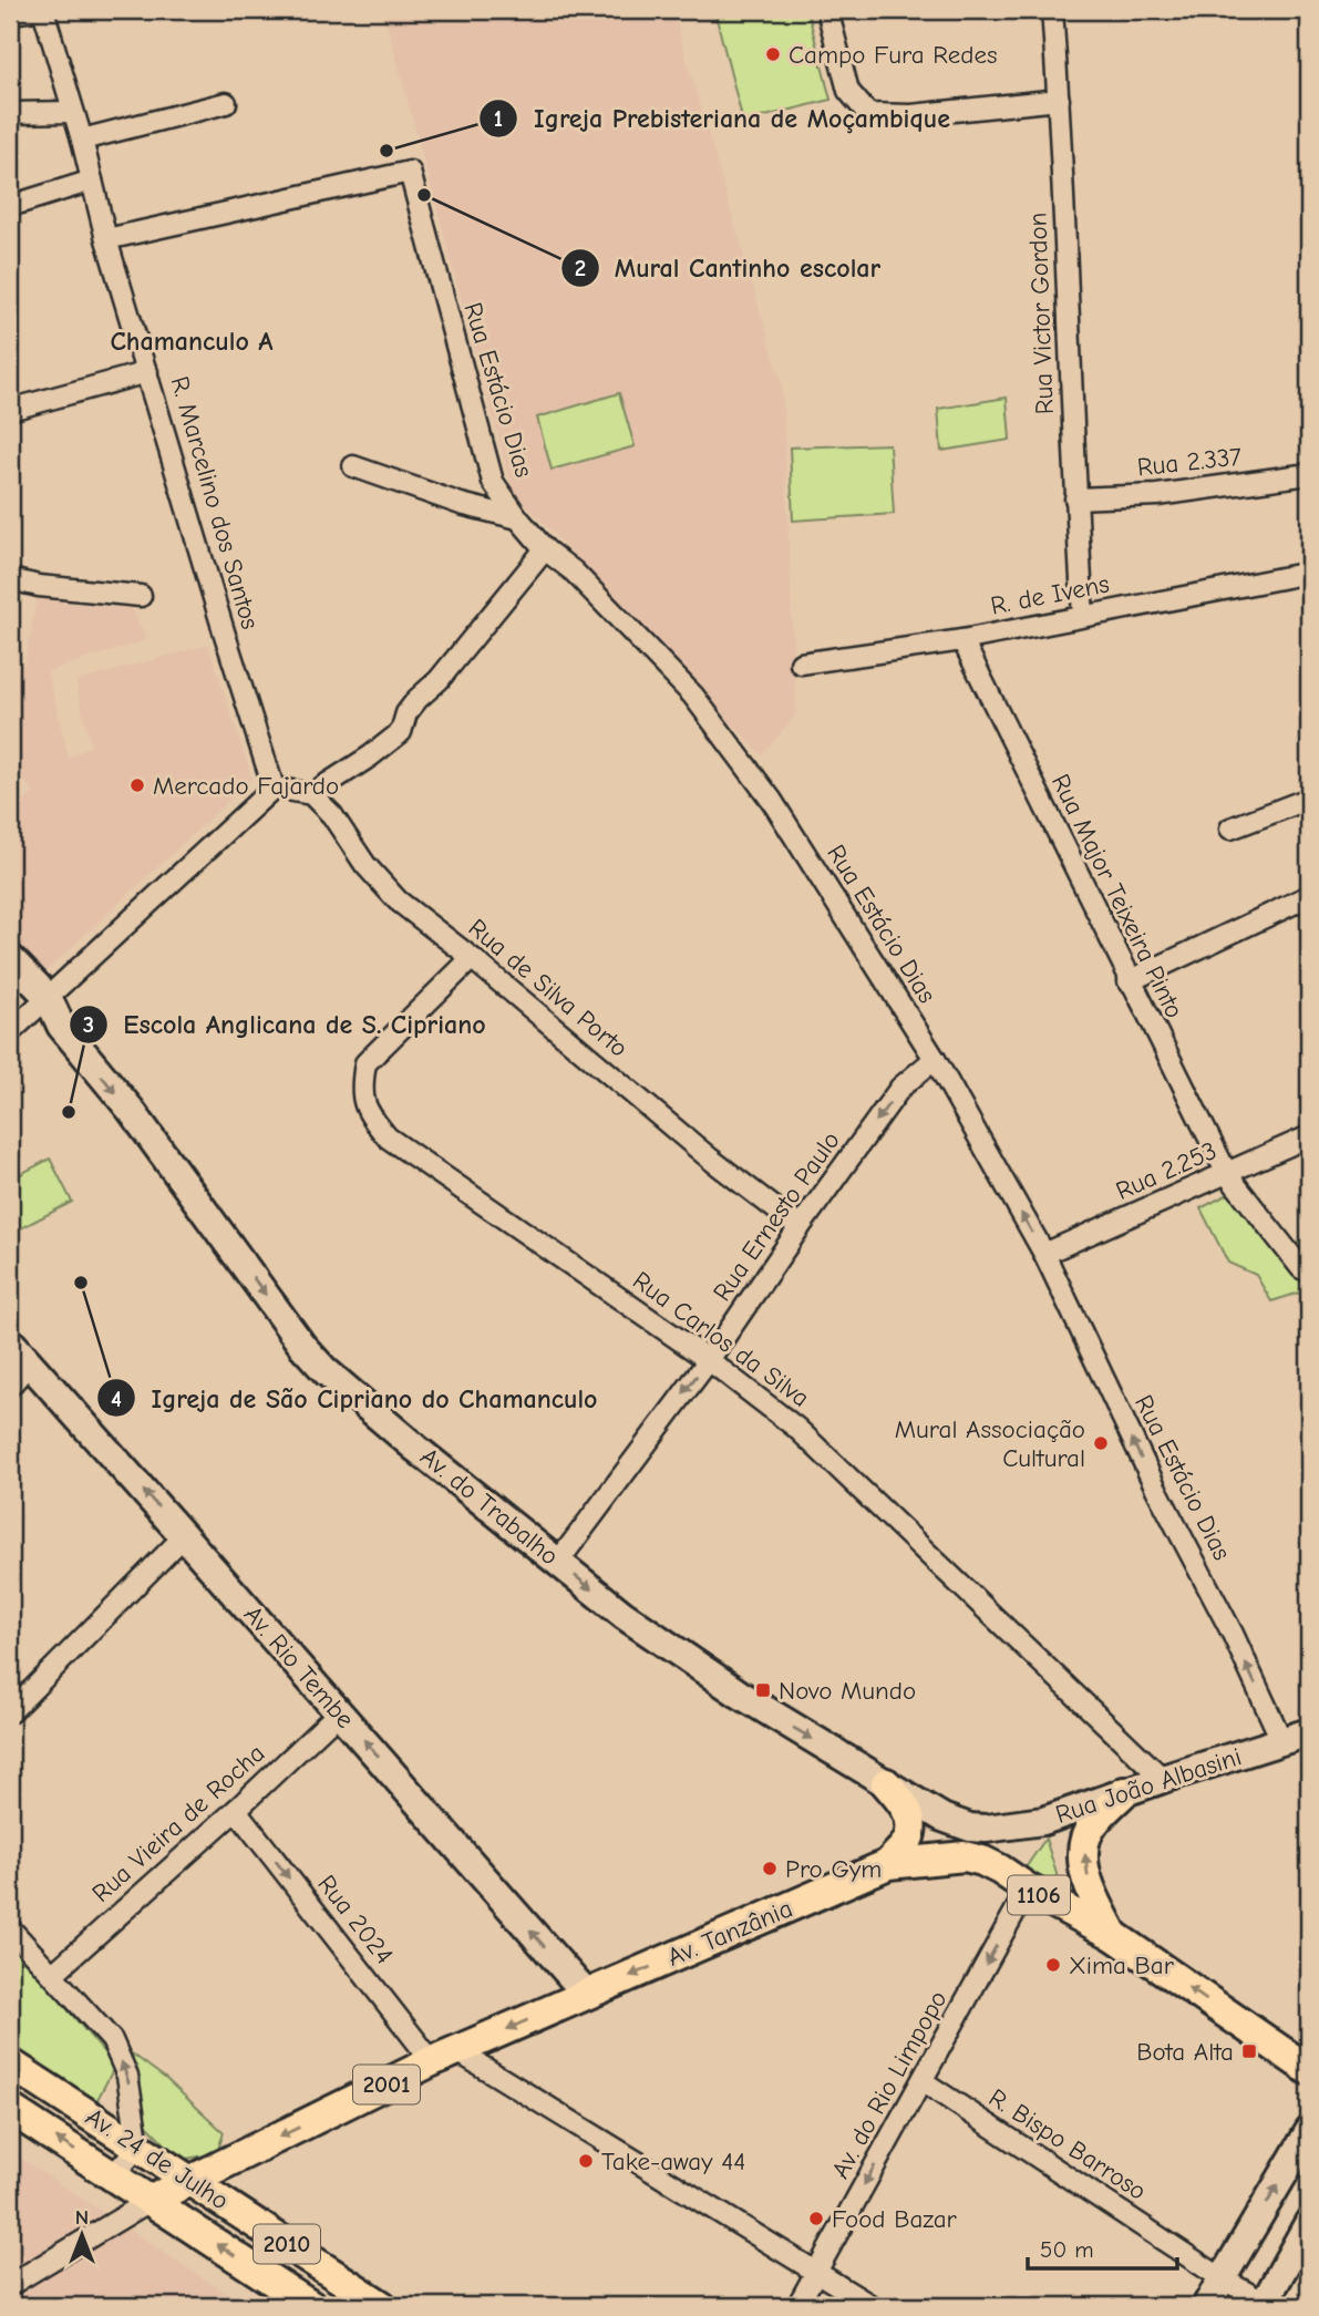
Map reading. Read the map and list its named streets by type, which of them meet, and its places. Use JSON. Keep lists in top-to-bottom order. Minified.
{"streets":{"main road":["Av. do Trabalho","Av. Rio Tembe","Rua João Albasini","1106","Av. Tanzânia","2001","Av. 24 de Julho","2010"],"street":["Rua Victor Gordon","Rua Estácio Dias","Rua 2.337","R. Marcelino dos Santos","R. de Ivens","Rua Major Teixeira Pinto","Rua de Silva Porto","Rua 2.253","Rua Ernesto Paulo","Rua Carlos da Silva","Rua Vieira de Rocha","Rua 2024","Av. do Rio Limpopo","R. Bispo Barroso"]},"crossings":[["Rua Victor Gordon","Rua 2.337"],["Rua Victor Gordon","R. de Ivens"],["Rua Estácio Dias","R. Marcelino dos Santos"],["Rua Estácio Dias","Rua 2.253"],["Rua Estácio Dias","Rua Ernesto Paulo"],["Rua Estácio Dias","Rua João Albasini"],["R. de Ivens","Rua Major Teixeira Pinto"],["Rua Major Teixeira Pinto","Rua 2.253"],["Rua de Silva Porto","Rua Ernesto Paulo"],["Rua de Silva Porto","Rua Carlos da Silva"],["Rua Ernesto Paulo","Rua Carlos da Silva"],["Rua Ernesto Paulo","Av. do Trabalho"],["Rua Carlos da Silva","Rua João Albasini"],["Av. do Trabalho","Rua João Albasini"],["Av. Rio Tembe","Rua Vieira de Rocha"],["Av. Rio Tembe","Av. Tanzânia"],["Av. Rio Tembe","2001"],["Rua Vieira de Rocha","Rua 2024"],["1106","Av. Tanzânia"],["1106","Av. do Rio Limpopo"],["Rua 2024","2001"],["Av. Tanzânia","2001"],["2001","Av. 24 de Julho"],["Av. do Rio Limpopo","R. Bispo Barroso"]],"one_way":["Rua Estácio Dias","Rua Ernesto Paulo","Av. do Trabalho","Av. Rio Tembe","Rua 2024","Av. Tanzânia","Av. do Rio Limpopo"],"districts":["Chamanculo A"],"places":{"other":["Campo Fura Redes","Igreja Prebisteriana de Moçambique","Mural Cantinho escolar","Mercado Fajardo","Escola Anglicana de S. Cipriano","Igreja de São Cipriano do Chamanculo","Mural Associação Cultural","Pro Gym","Xima Bar","Take-away 44","Food Bazar"],"transit":["Novo Mundo","Bota Alta"]},"scale_bar":"50 m","north":"top"}
